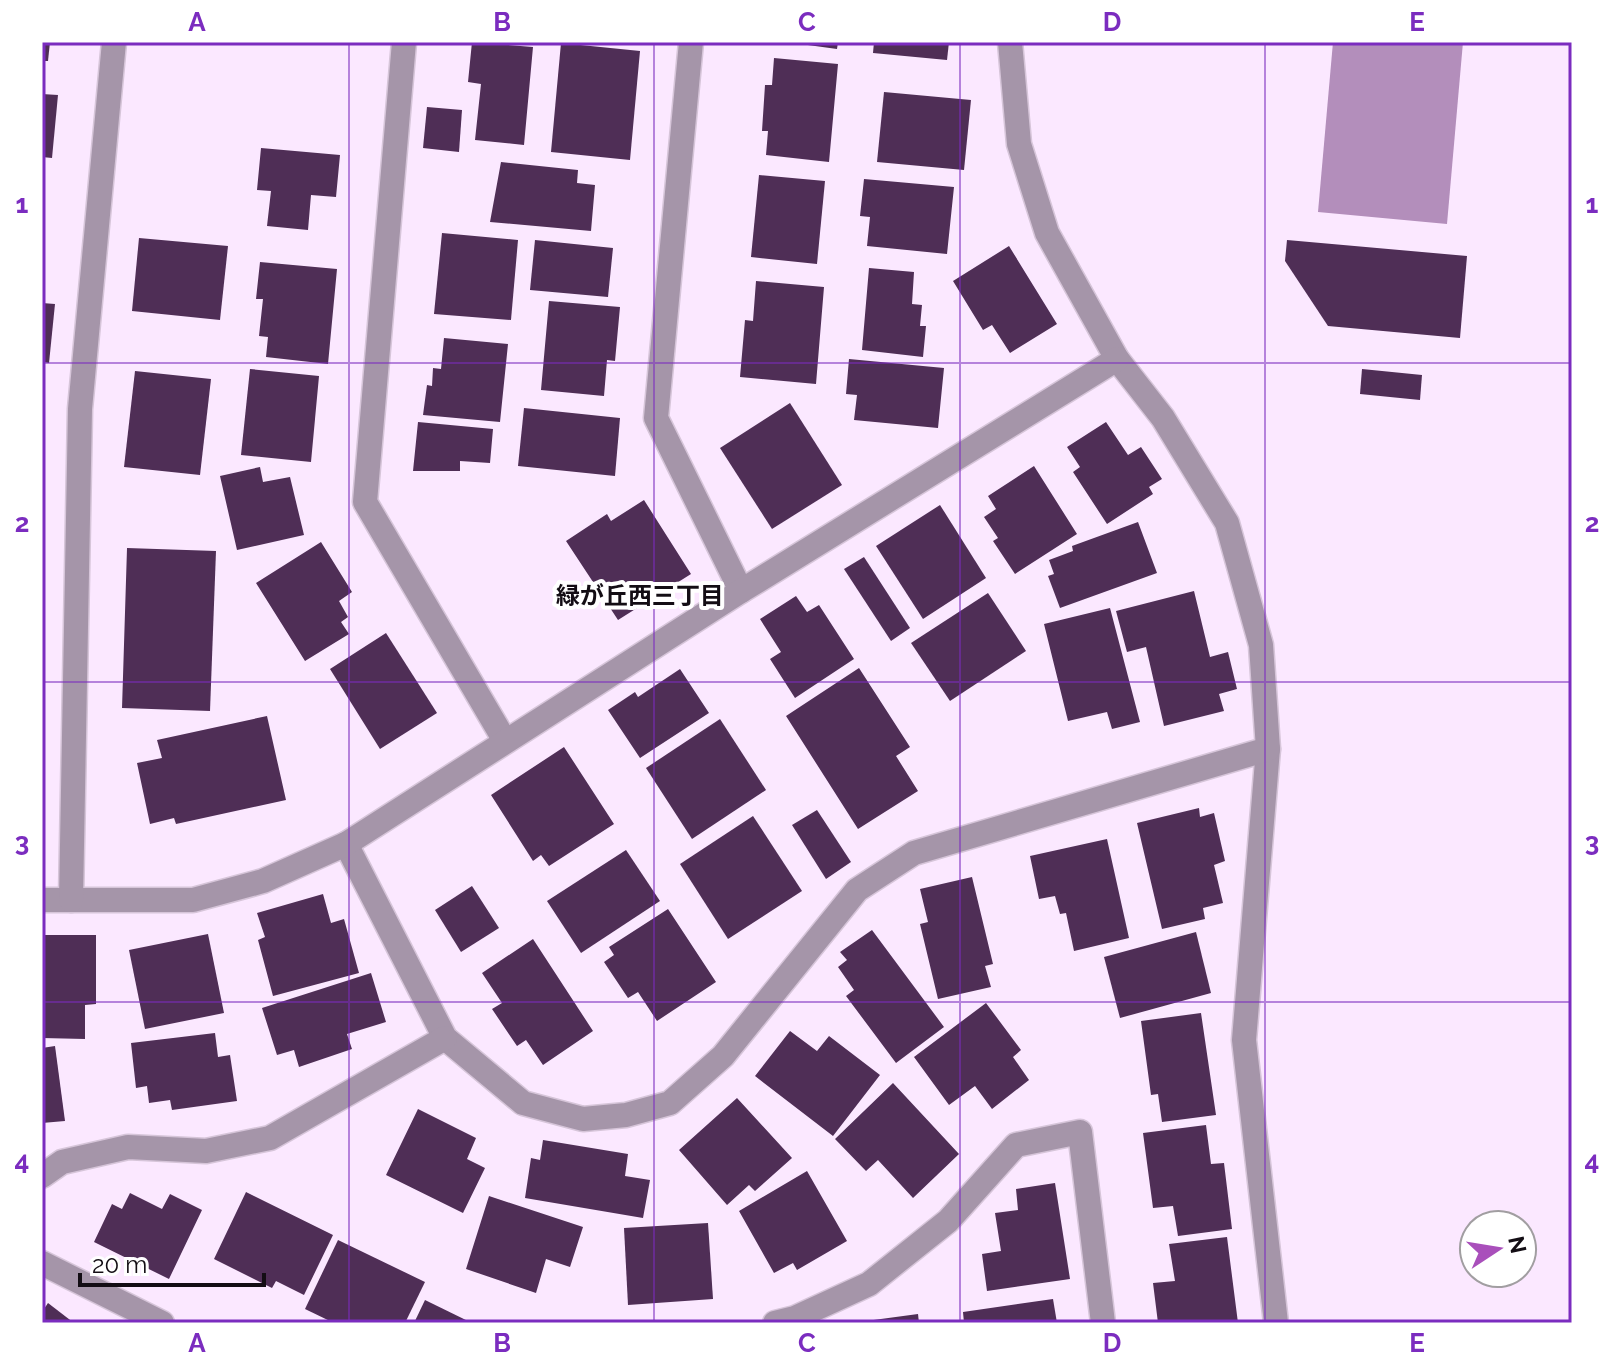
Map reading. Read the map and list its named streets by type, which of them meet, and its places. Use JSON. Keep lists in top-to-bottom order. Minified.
{"districts":["緑が丘西三丁目"],"scale_bar":"20 m","north":"right","grid":{"columns":["A","B","C","D","E"],"rows":["1","2","3","4"]}}
